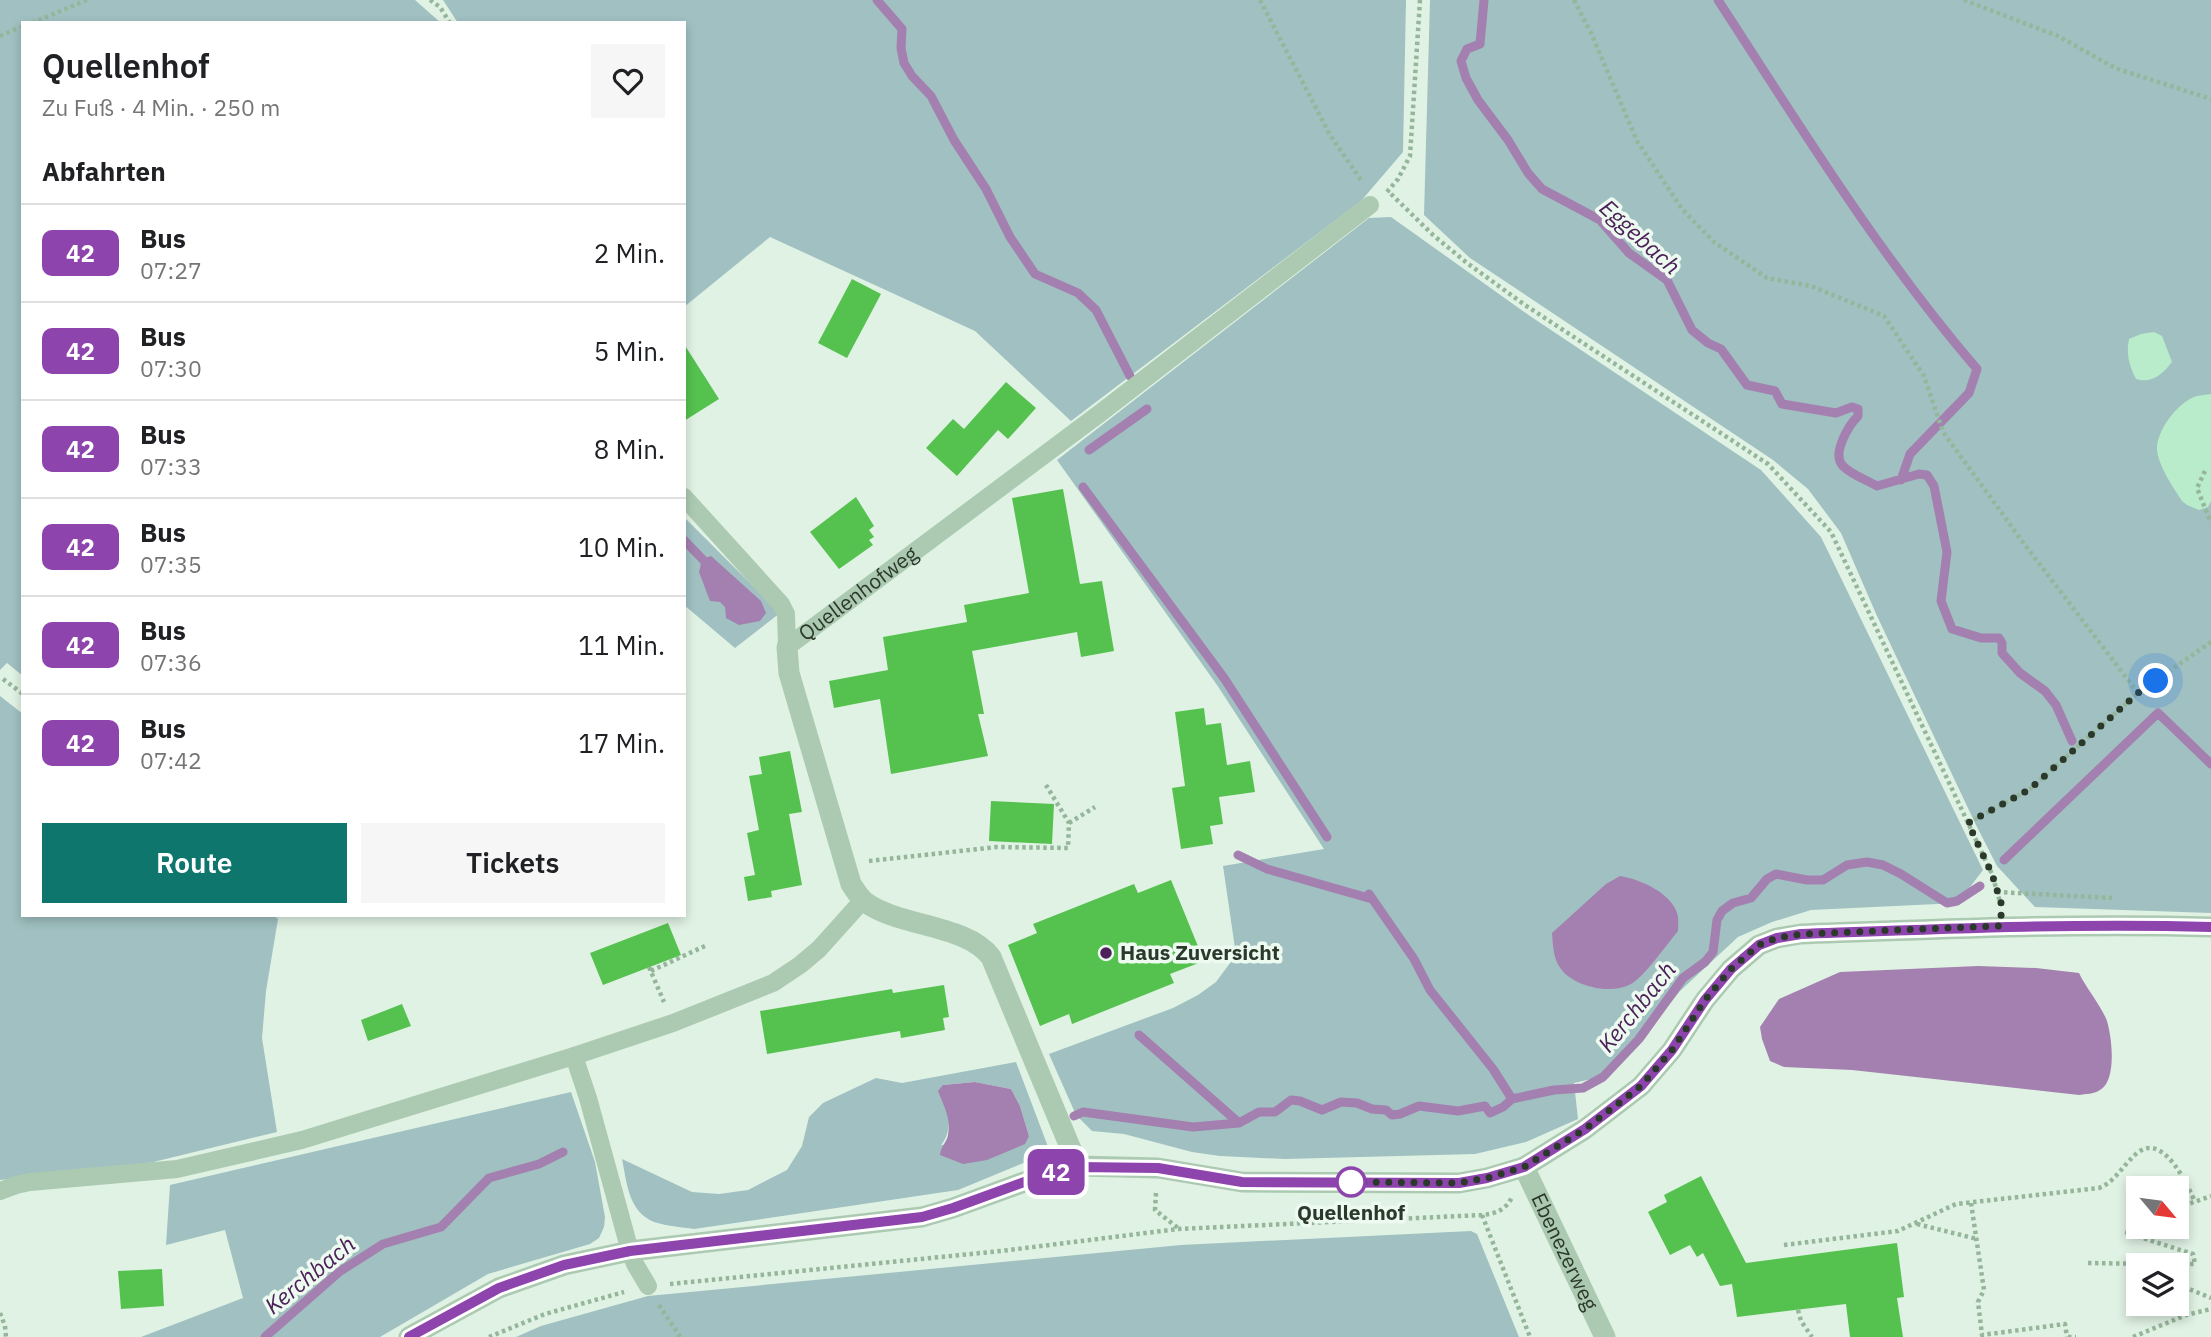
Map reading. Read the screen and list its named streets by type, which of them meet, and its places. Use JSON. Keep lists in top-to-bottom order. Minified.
{"streets":{"street":["Quellenhofweg","Ebenezerweg"]},"water":["Eggebach","Kerchbach"],"places":["Haus Zuversicht","Quellenhof"],"lines":["bus line 42"],"north":"bottom right","page":{"on_map":"42","heading":[["Quellenhof","Zu Fuß · 4 Min. · 250 m"],"Abfahrten"],"list":[{"mark":"42","name":"Bus","note":"07:27","value":"2 Min."},{"mark":"42","name":"Bus","note":"07:30","value":"5 Min."},{"mark":"42","name":"Bus","note":"07:33","value":"8 Min."},{"mark":"42","name":"Bus","note":"07:35","value":"10 Min."},{"mark":"42","name":"Bus","note":"07:36","value":"11 Min."},{"mark":"42","name":"Bus","note":"07:42","value":"17 Min."}],"buttons":["Route","Tickets"]}}
